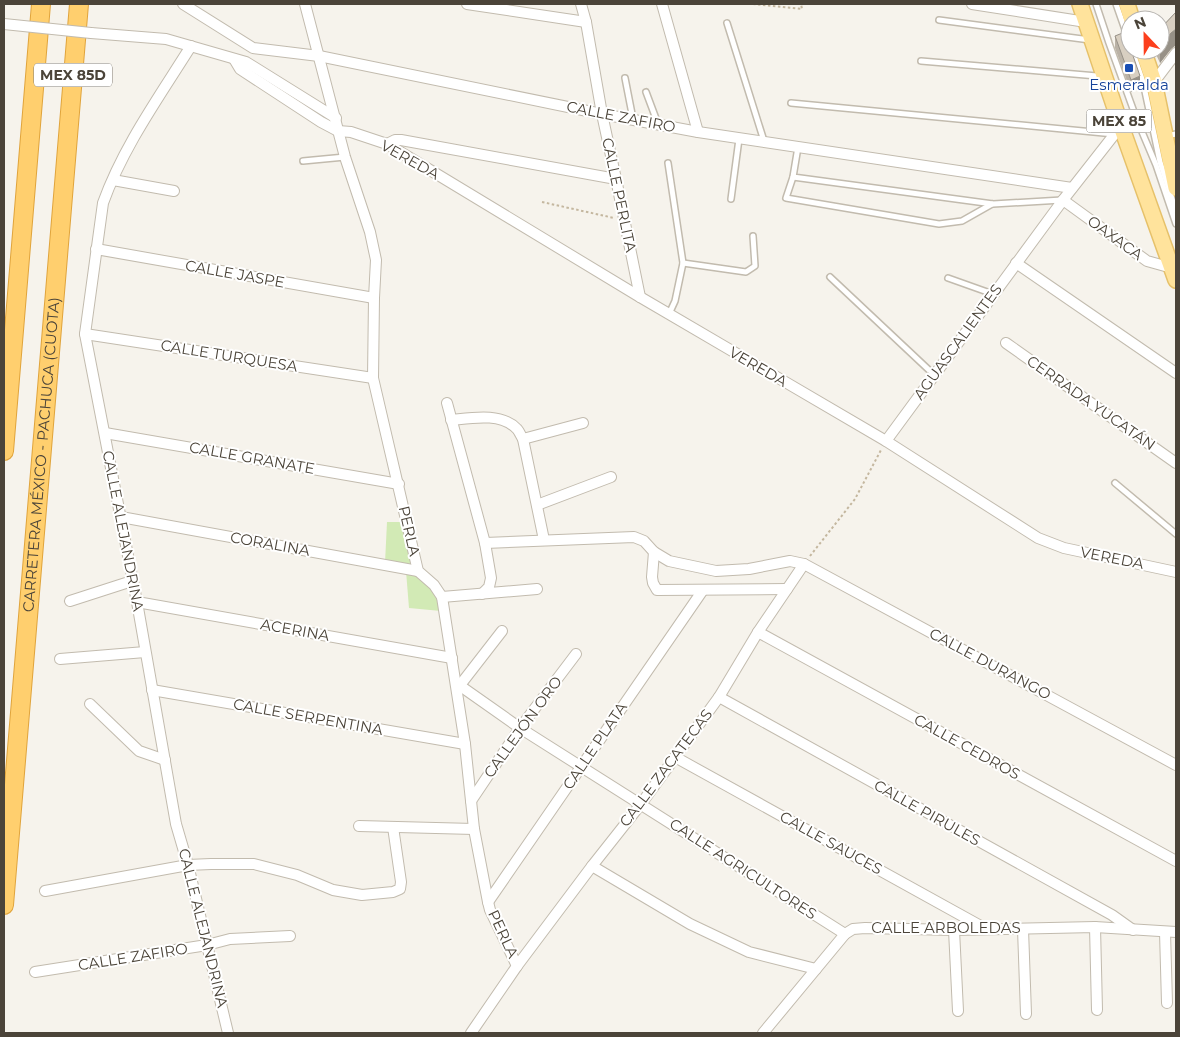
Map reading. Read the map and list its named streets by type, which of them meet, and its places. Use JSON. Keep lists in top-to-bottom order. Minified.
{"streets":{"highway":["MEX 85D","CARRETERA MÉXICO - PACHUCA (CUOTA)"],"main road":["MEX 85"],"street":["CALLE ZAFIRO","VEREDA","CALLE PERLITA","OAXACA","CALLE JASPE","AGUASCALIENTES","CALLE TURQUESA","CERRADA YUCATÁN","CALLE GRANATE","CALLE ALEJANDRINA","PERLA","CORALINA","ACERINA","CALLE DURANGO","CALLE SERPENTINA","CALLEJÓN ORO","CALLE PLATA","CALLE CEDROS","CALLE ZACATECAS","CALLE PIRULES","CALLE SAUCES","CALLE AGRICULTORES","CALLE ARBOLEDAS"]},"crossings":[["CALLE ZAFIRO","CALLE PERLITA"],["CALLE ZAFIRO","AGUASCALIENTES"],["CALLE ZAFIRO","CALLE ALEJANDRINA"],["CALLE ZAFIRO","PERLA"],["MEX 85","OAXACA"],["MEX 85","AGUASCALIENTES"],["VEREDA","CALLE PERLITA"],["VEREDA","AGUASCALIENTES"],["VEREDA","CALLE ALEJANDRINA"],["VEREDA","PERLA"],["OAXACA","AGUASCALIENTES"],["CALLE JASPE","CALLE ALEJANDRINA"],["CALLE JASPE","PERLA"],["CALLE TURQUESA","CALLE ALEJANDRINA"],["CALLE TURQUESA","PERLA"],["CALLE GRANATE","CALLE ALEJANDRINA"],["CALLE GRANATE","PERLA"],["CALLE ALEJANDRINA","CORALINA"],["CALLE ALEJANDRINA","ACERINA"],["CALLE ALEJANDRINA","CALLE SERPENTINA"],["PERLA","CORALINA"],["PERLA","ACERINA"],["PERLA","CALLE SERPENTINA"],["PERLA","CALLEJÓN ORO"],["PERLA","CALLE PLATA"],["PERLA","CALLE ZACATECAS"],["CALLE DURANGO","CALLE ZACATECAS"],["CALLE CEDROS","CALLE ZACATECAS"],["CALLE ZACATECAS","CALLE PIRULES"],["CALLE ZACATECAS","CALLE SAUCES"],["CALLE ZACATECAS","CALLE AGRICULTORES"],["CALLE PIRULES","CALLE ARBOLEDAS"],["CALLE SAUCES","CALLE ARBOLEDAS"],["CALLE AGRICULTORES","CALLE ARBOLEDAS"]],"places":{"transit":["Esmeralda"]},"north":"top"}
